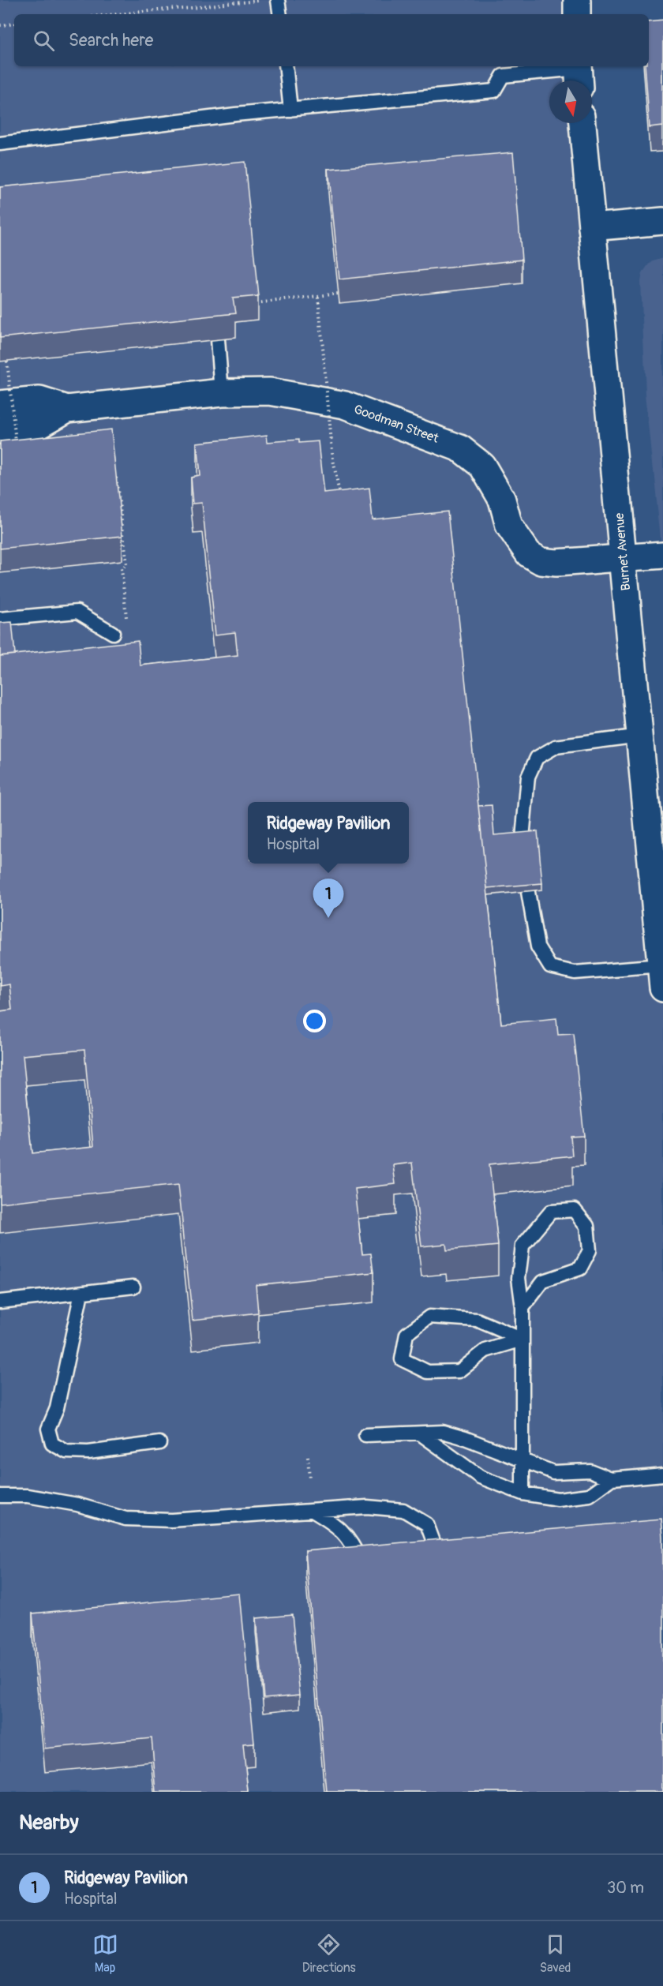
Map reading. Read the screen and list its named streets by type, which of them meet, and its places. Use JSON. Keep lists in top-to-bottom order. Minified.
{"streets":{"street":["Goodman Street","Burnet Avenue"]},"crossings":[["Goodman Street","Burnet Avenue"]],"north":"bottom","page":{"search":"Search here","popup":["Ridgeway Pavilion","Hospital"],"pins":"1","heading":"Nearby","list":[{"mark":"1","name":"Ridgeway Pavilion","note":"Hospital","value":"30 m"}],"nav":["Map","Directions","Saved"]}}
